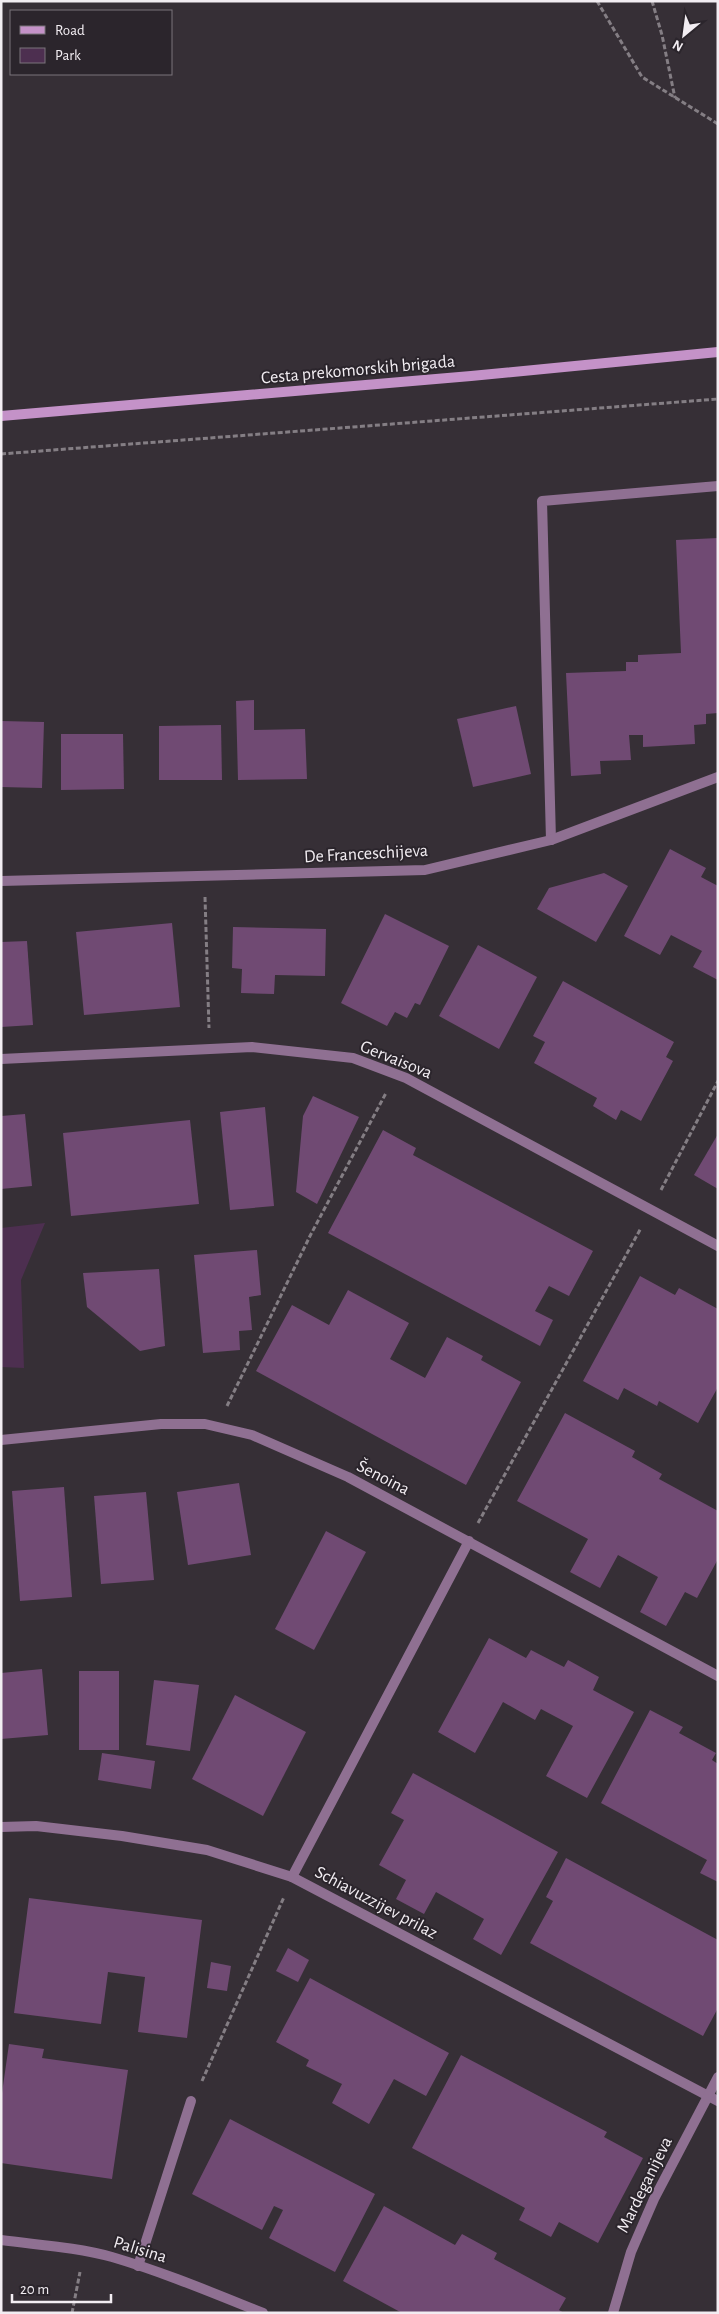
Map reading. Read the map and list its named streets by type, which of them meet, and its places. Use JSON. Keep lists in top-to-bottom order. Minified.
{"streets":{"main road":["Cesta prekomorskih brigada"],"street":["De Franceschijeva","Gervaisova","Šenoina","Schiavuzzijev prilaz","Mardeganijeva","Palisina"]},"crossings":[["Schiavuzzijev prilaz","Mardeganijeva"]],"legend":["Road","Park"],"scale_bar":"20 m","north":"bottom left"}
